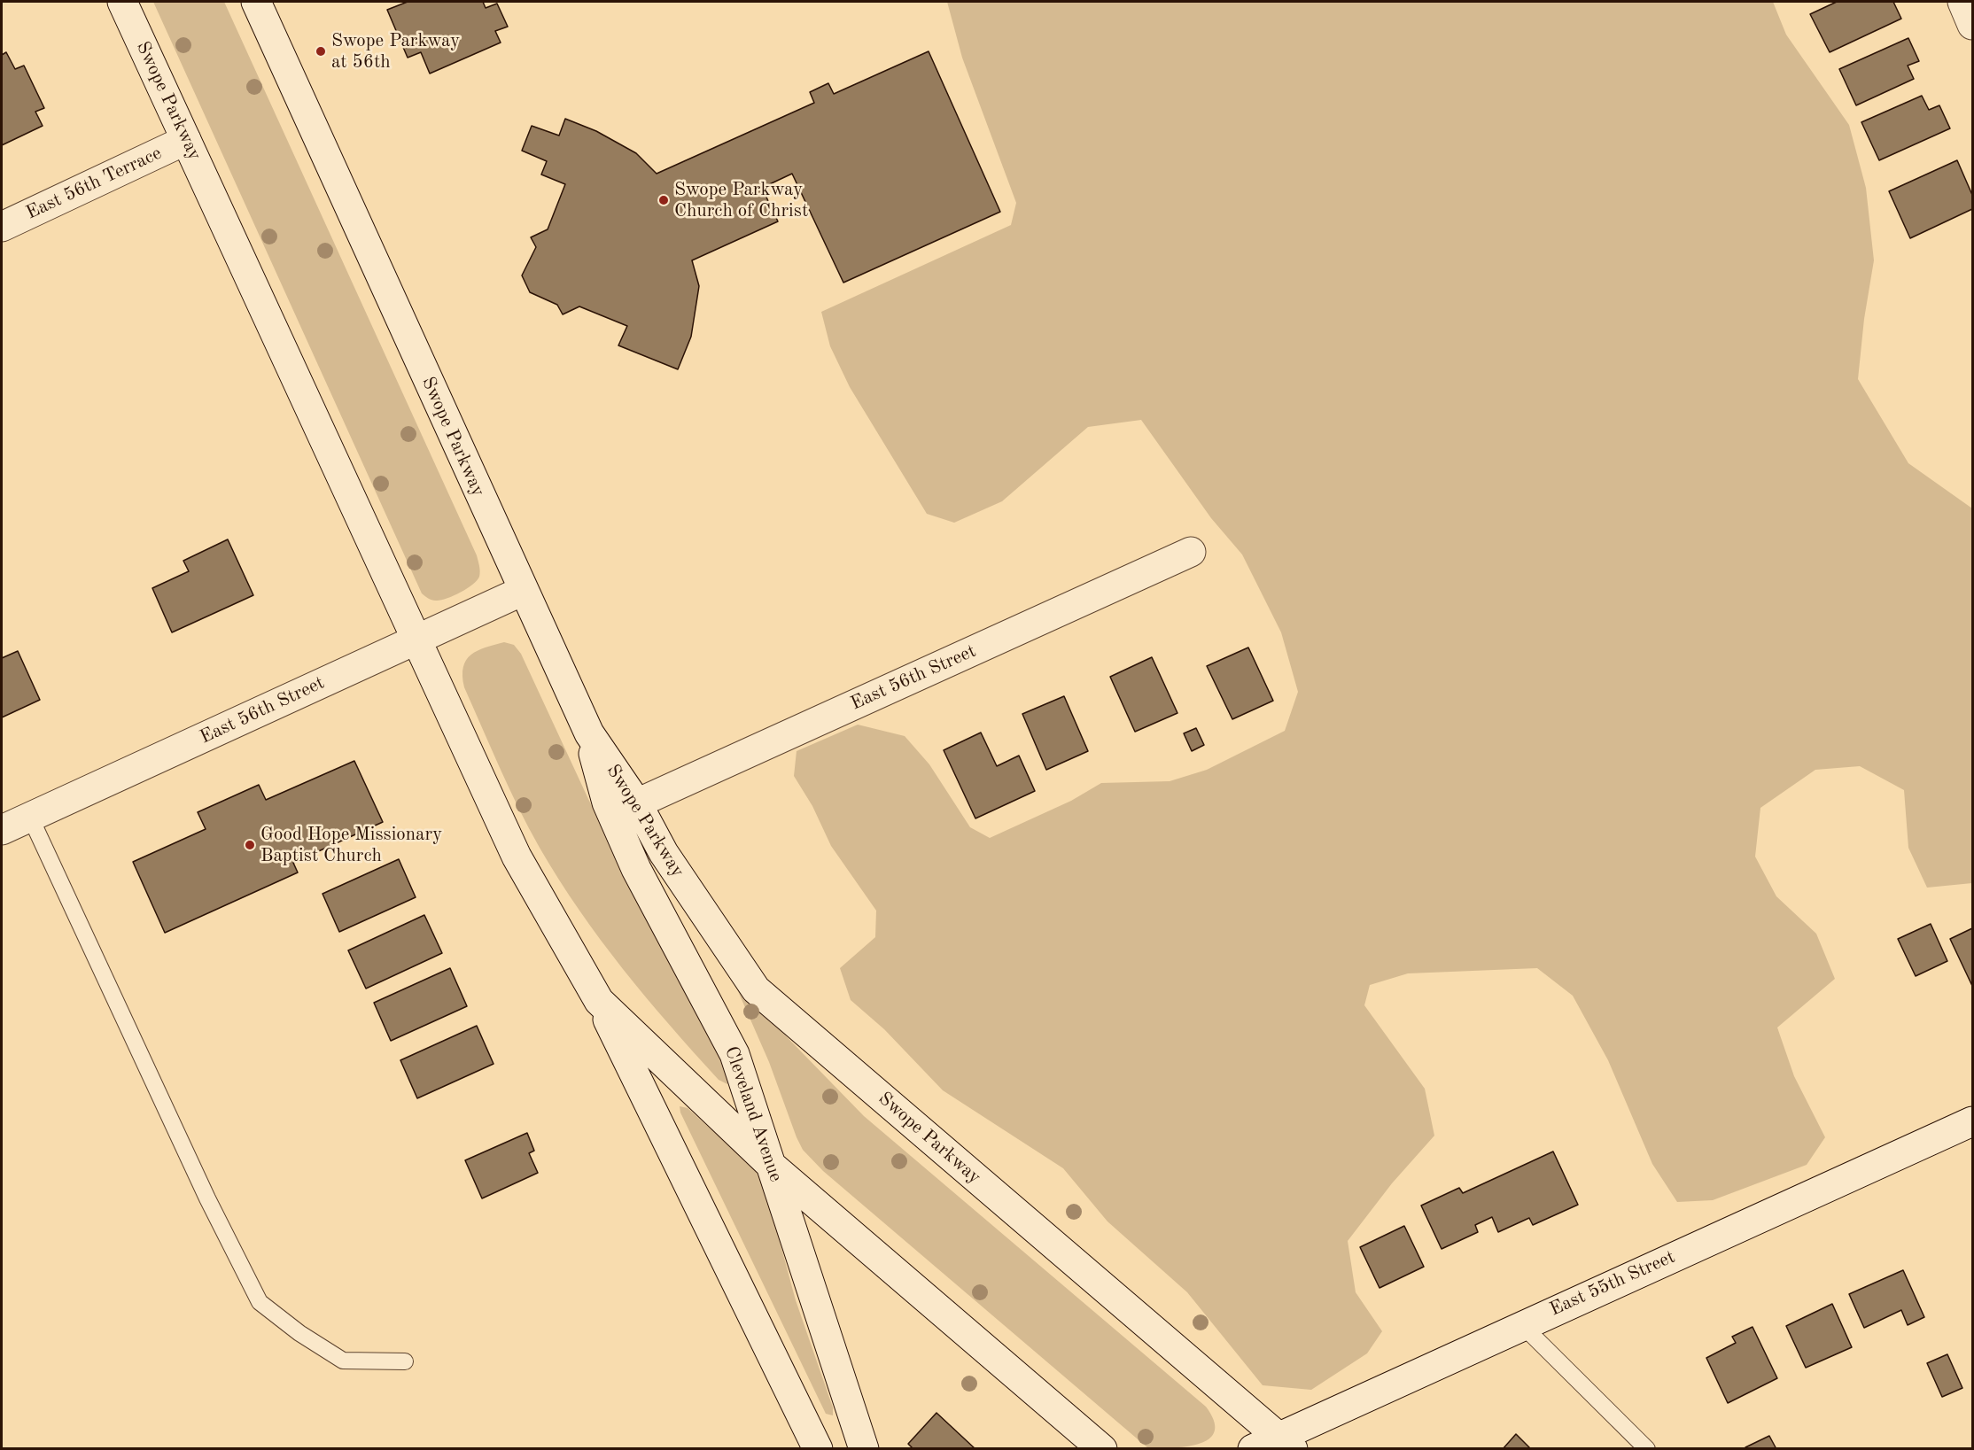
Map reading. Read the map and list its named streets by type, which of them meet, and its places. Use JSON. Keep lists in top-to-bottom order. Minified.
{"streets":{"main road":["Swope Parkway","East 56th Terrace","East 56th Street","Cleveland Avenue","East 55th Street"]},"crossings":[["Swope Parkway","East 56th Terrace"],["Swope Parkway","East 56th Street"],["Swope Parkway","Cleveland Avenue"],["Swope Parkway","East 55th Street"]],"places":["Swope Parkway at 56th","Swope Parkway Church of Christ","Good Hope Missionary Baptist Church"]}
